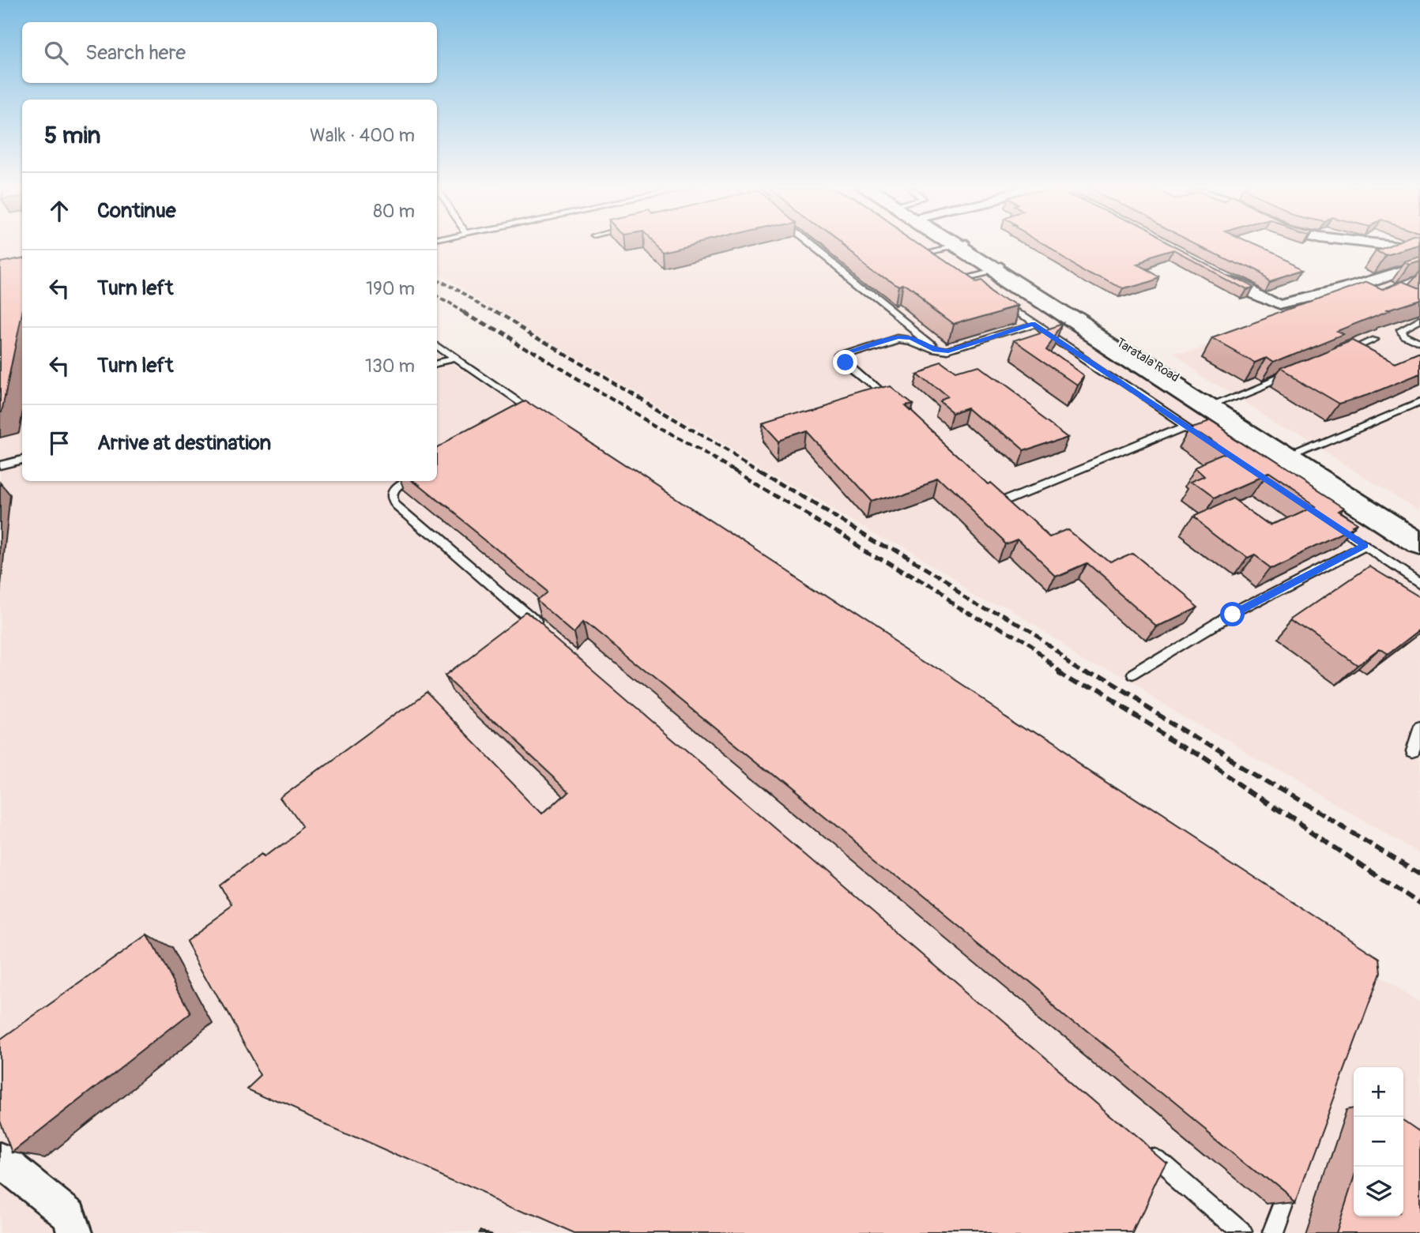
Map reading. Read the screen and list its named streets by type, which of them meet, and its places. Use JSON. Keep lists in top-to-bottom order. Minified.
{"streets":{"main road":["Taratala Road"]},"page":{"search":"Search here","heading":["5 min","Walk · 400 m"],"list":[["Continue","80 m"],["Turn left","190 m"],["Turn left","130 m"],"Arrive at destination"],"map_buttons":["+","−"]}}
